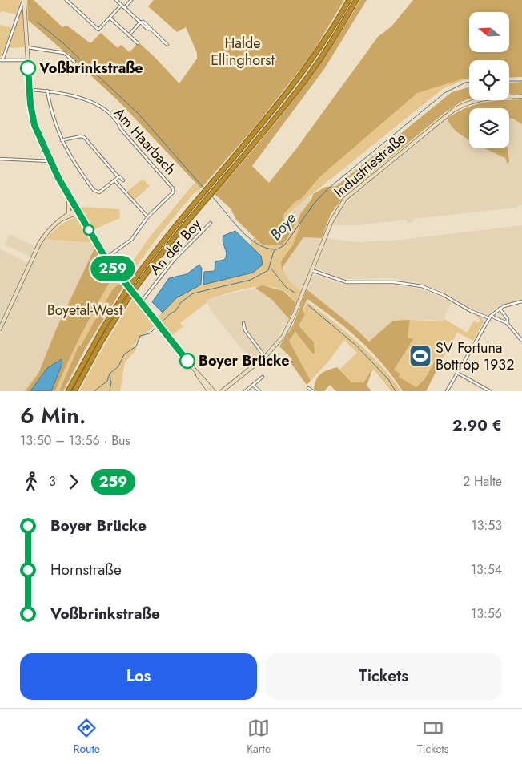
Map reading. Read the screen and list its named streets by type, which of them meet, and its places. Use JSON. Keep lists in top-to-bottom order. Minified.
{"streets":{"street":["Am Haarbach","Industriestraße","An der Boy"]},"water":["Boye"],"parks":["Halde Ellinghorst","Boyetal-West"],"places":{"other":["Voßbrinkstraße","Boyer Brücke"],"sports":["SV Fortuna Bottrop 1932"]},"lines":["bus line 259"],"north":"left","page":{"on_map":"259","heading":["6 Min.","13:50 – 13:56 · Bus","2.90 €"],"legs":["3","259","2 Halte"],"list":[{"name":"Boyer Brücke","value":"13:53"},{"name":"Hornstraße","value":"13:54"},{"name":"Voßbrinkstraße","value":"13:56"}],"buttons":["Los","Tickets"],"tabs":["Route","Karte","Tickets"]}}
